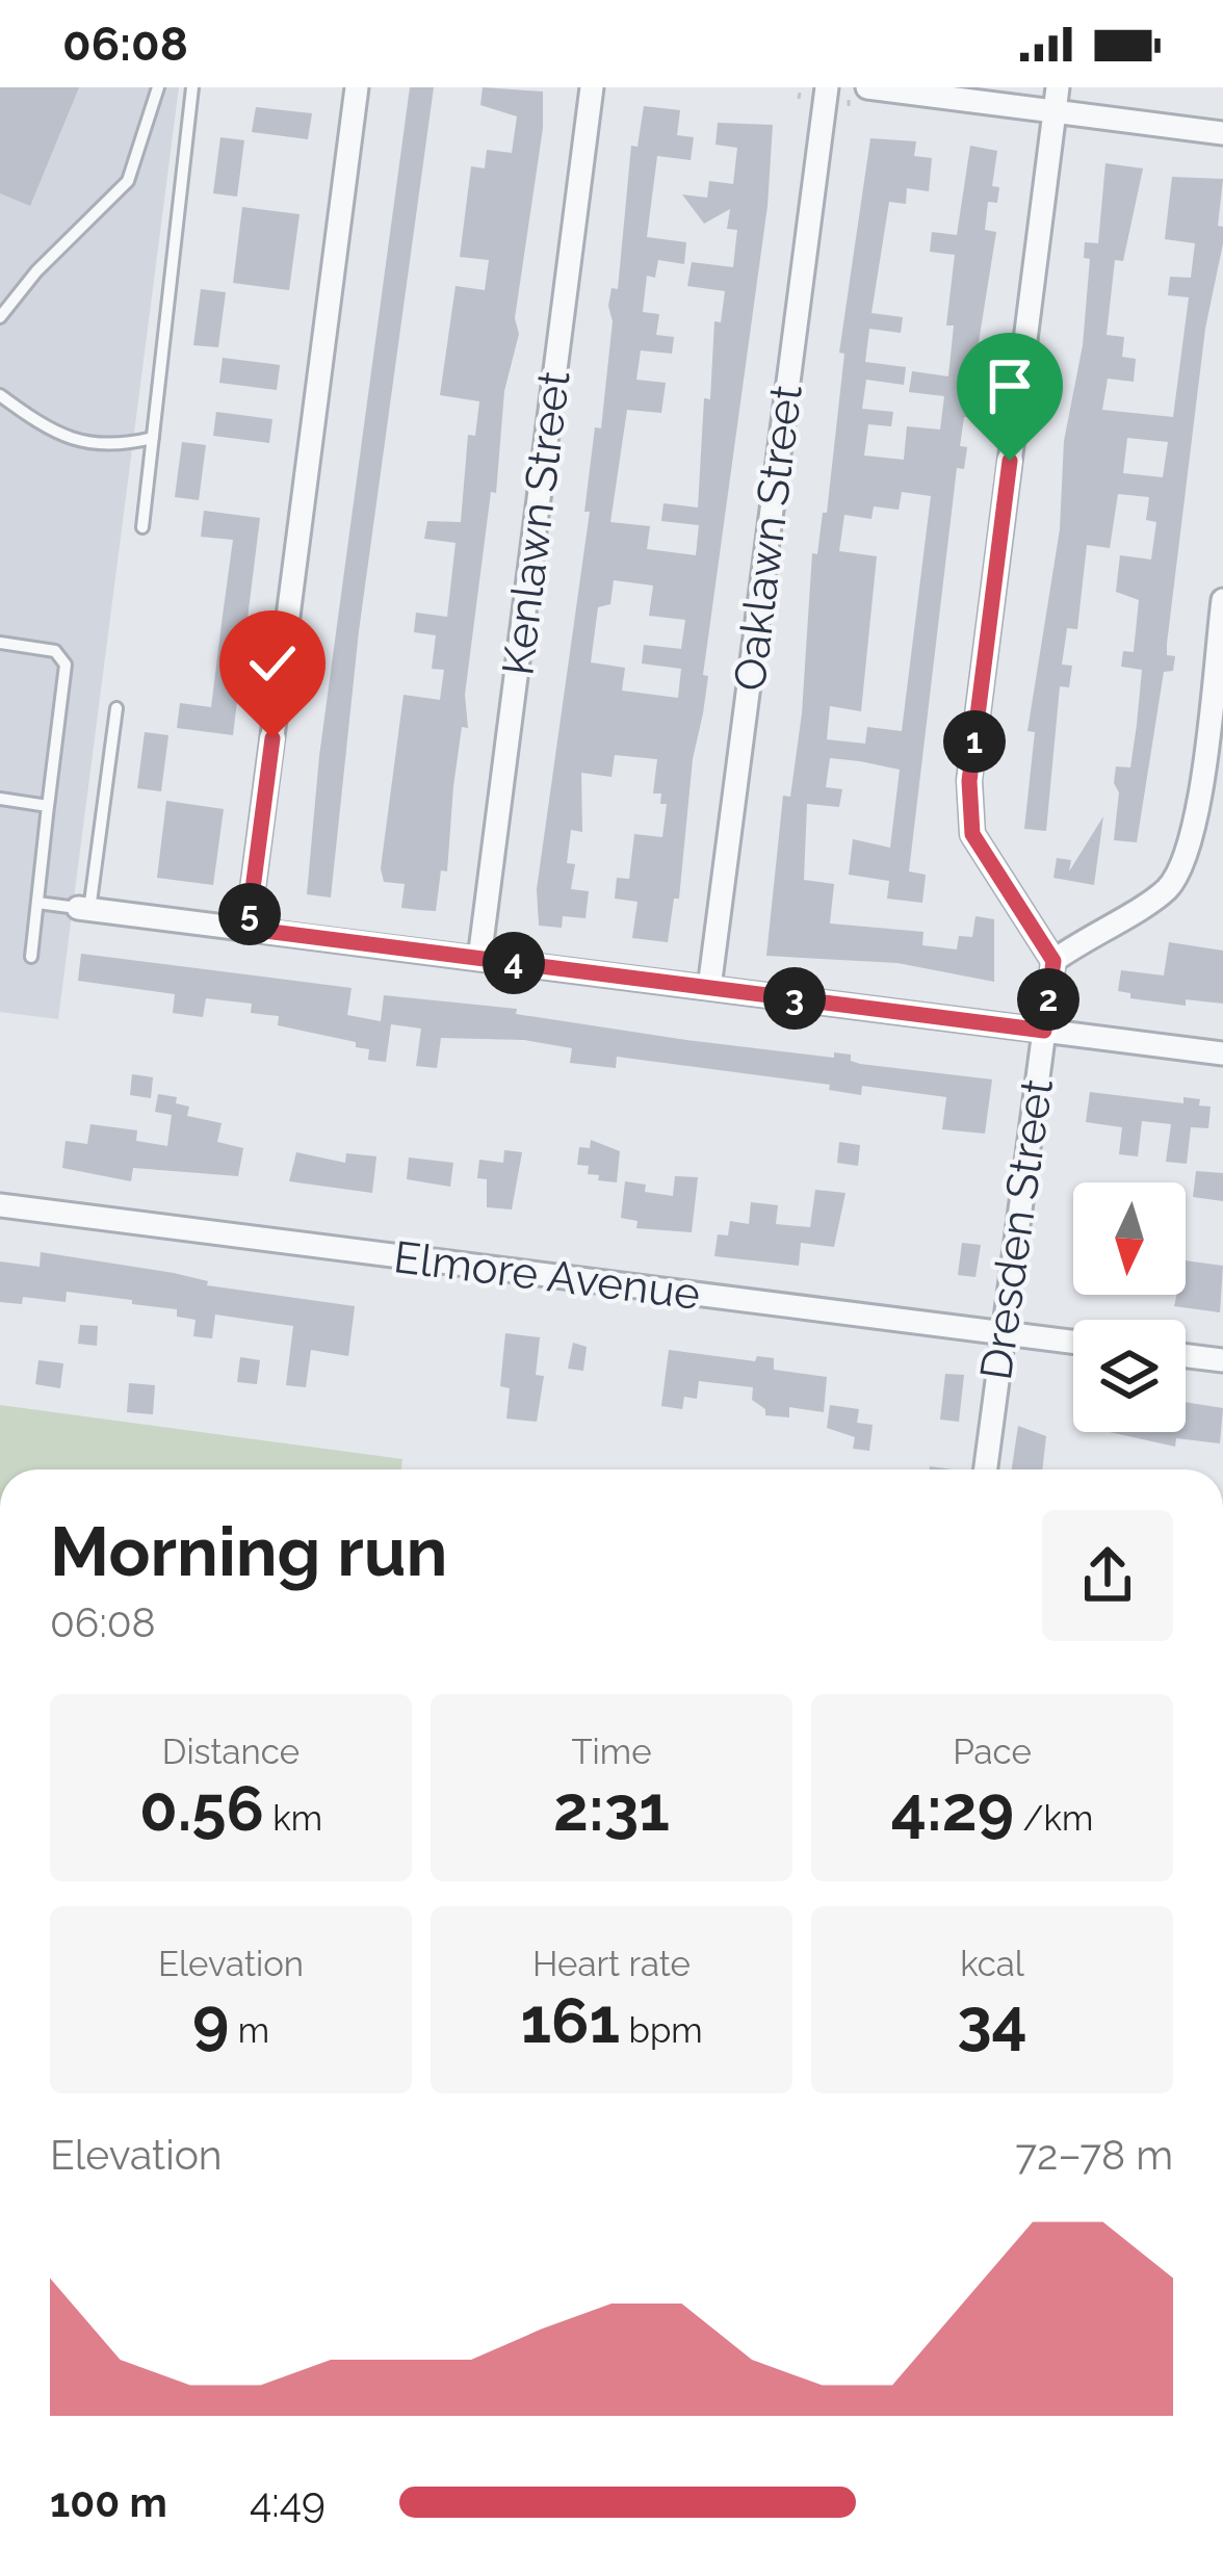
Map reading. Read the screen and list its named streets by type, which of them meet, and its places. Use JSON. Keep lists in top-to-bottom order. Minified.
{"streets":{"street":["Kenlawn Street","Oaklawn Street","Dresden Street","Elmore Avenue"]},"crossings":[["Dresden Street","Elmore Avenue"]],"north":"bottom","page":{"status":"06:08","pins":["1","5","4","3","2"],"heading":["Morning run","06:08"],"stats":[["Distance","0.56 km"],["Time","2:31"],["Pace","4:29 /km"],["Elevation","9 m"],["Heart rate","161 bpm"],["kcal","34"]],"chart":["Elevation","72–78 m"],"list":[{"name":"100 m","note":"4:49"}]}}
